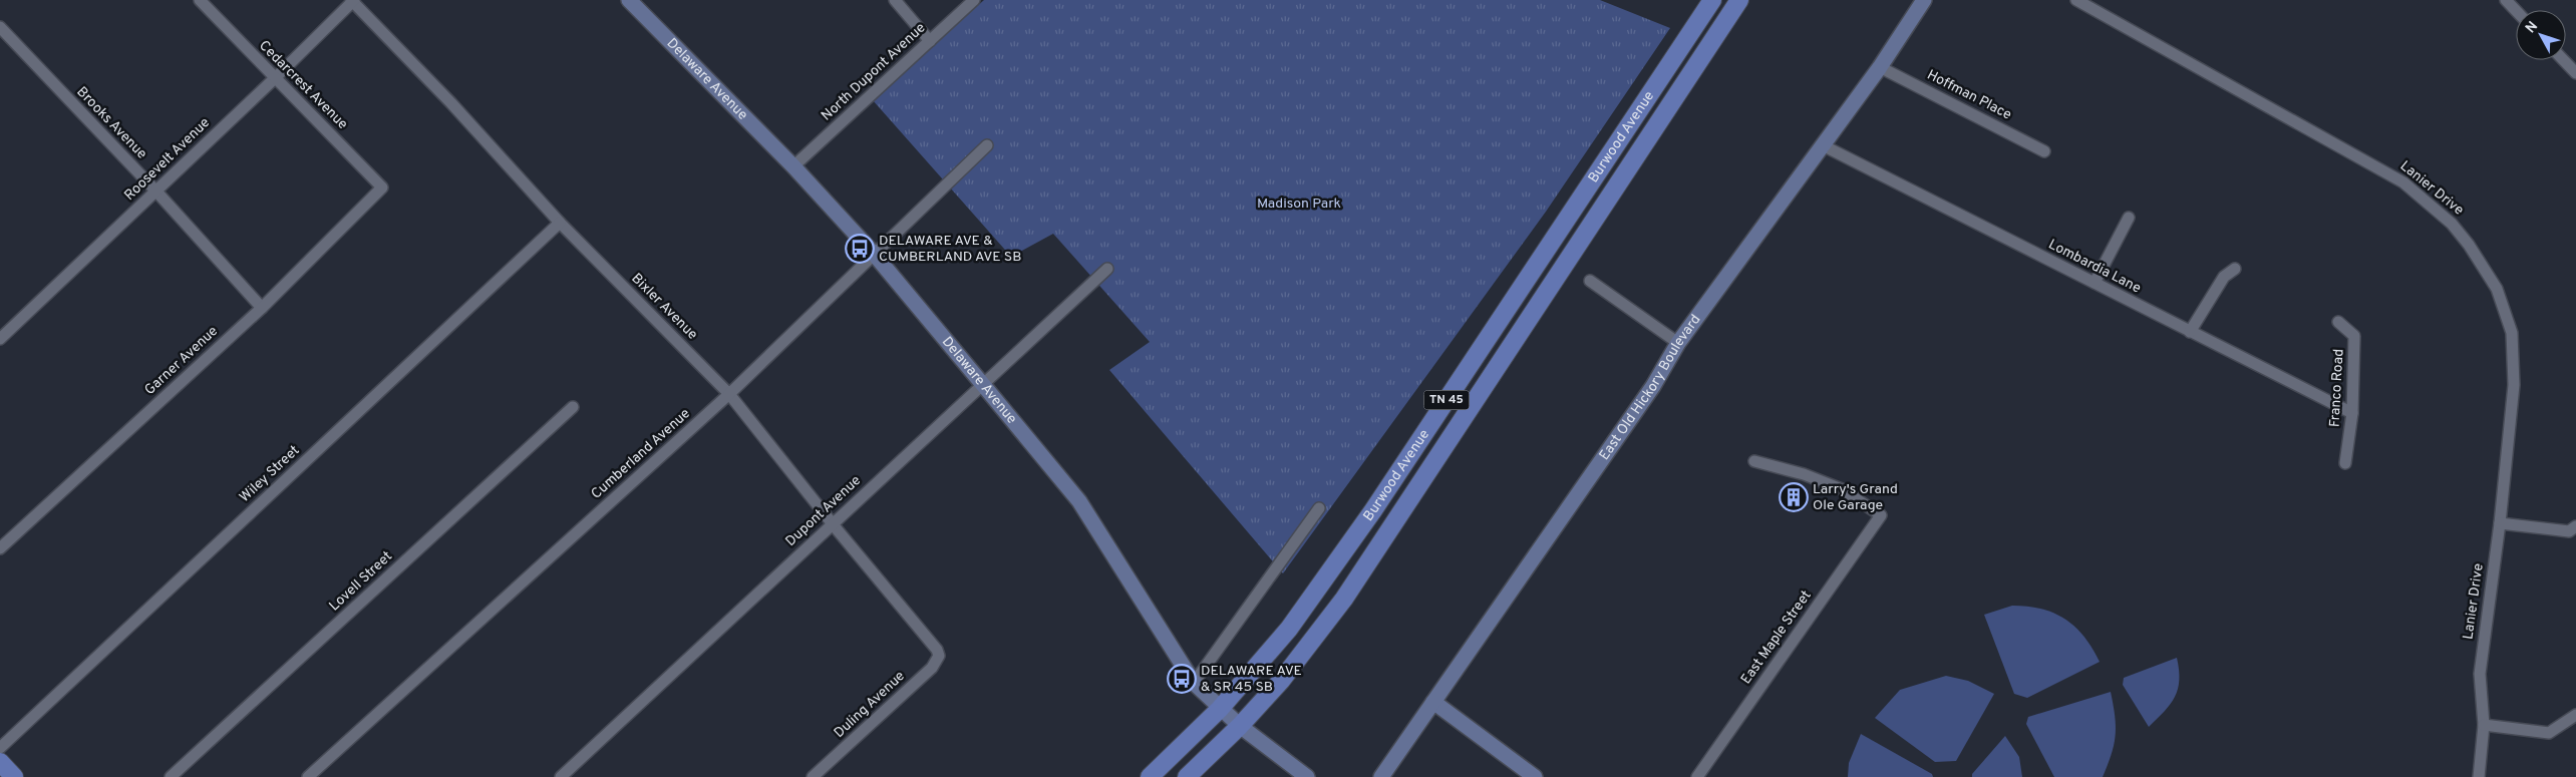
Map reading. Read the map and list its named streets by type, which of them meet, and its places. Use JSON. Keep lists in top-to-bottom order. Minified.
{"streets":{"main road":["Burwood Avenue","TN 45"],"street":["North Dupont Avenue","Delaware Avenue","Cedarcrest Avenue","Hoffman Place","Brooks Avenue","Roosevelt Avenue","Lanier Drive","Lombardia Lane","Bixler Avenue","Garner Avenue","East Old Hickory Boulevard","Franco Road","Cumberland Avenue","Wiley Street","Dupont Avenue","Lovell Street","East Maple Street","Duling Avenue"]},"crossings":[["North Dupont Avenue","Delaware Avenue"],["Delaware Avenue","Burwood Avenue"],["Delaware Avenue","Cumberland Avenue"],["Delaware Avenue","Dupont Avenue"],["Cedarcrest Avenue","Roosevelt Avenue"],["Cedarcrest Avenue","Garner Avenue"],["Hoffman Place","East Old Hickory Boulevard"],["Brooks Avenue","Roosevelt Avenue"],["Brooks Avenue","Garner Avenue"],["Roosevelt Avenue","Bixler Avenue"],["Lombardia Lane","East Old Hickory Boulevard"],["Lombardia Lane","Franco Road"],["Bixler Avenue","Cumberland Avenue"],["Bixler Avenue","Wiley Street"],["Bixler Avenue","Dupont Avenue"],["Bixler Avenue","Duling Avenue"]],"parks":["Madison Park"],"places":{"bus stop":["DELAWARE AVE & CUMBERLAND AVE SB","DELAWARE AVE & SR 45 SB"],"building":["Larry's Grand Ole Garage"]},"north":"top left"}
